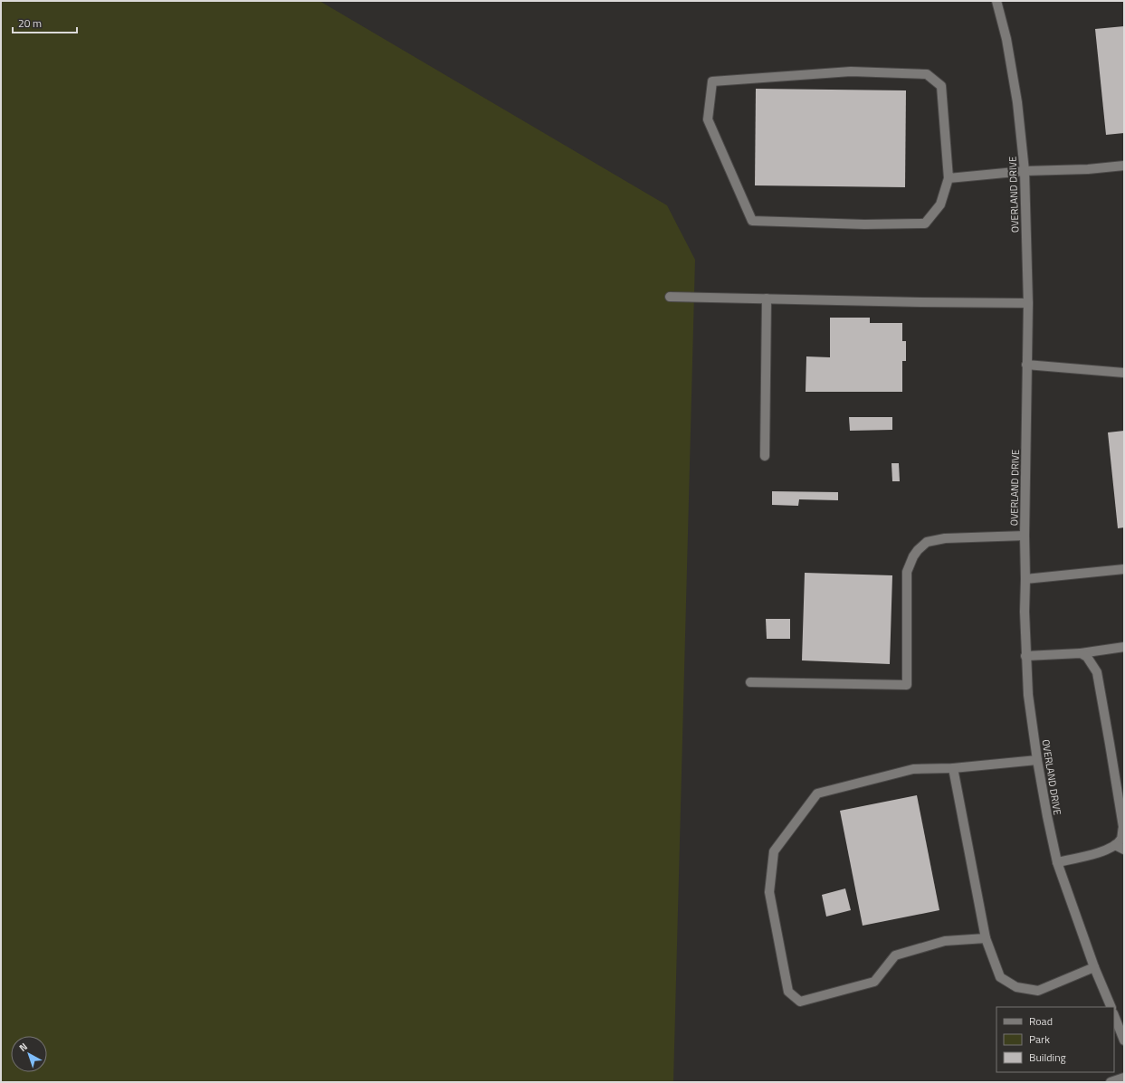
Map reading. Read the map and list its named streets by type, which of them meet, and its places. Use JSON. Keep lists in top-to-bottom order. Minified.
{"streets":{"street":["OVERLAND DRIVE"]},"legend":["Road","Park","Building"],"scale_bar":"20 m","north":"top left"}
